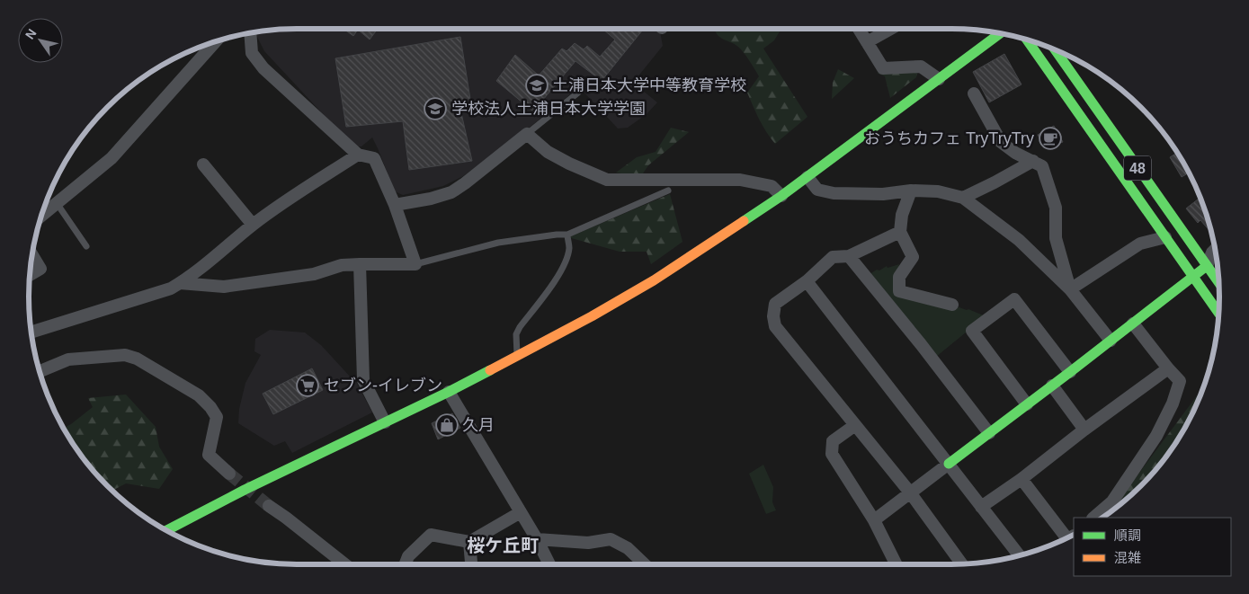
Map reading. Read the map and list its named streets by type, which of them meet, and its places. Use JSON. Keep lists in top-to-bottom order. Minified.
{"streets":{"street":["48"]},"districts":["桜ケ丘町"],"places":{"school or university":["土浦日本大学中等教育学校","学校法人土浦日本大学学園"],"cafe":["おうちカフェ TryTryTry"],"supermarket":["セブン-イレブン"],"shop":["久月"]},"legend":["順調","混雑"],"north":"top left"}
